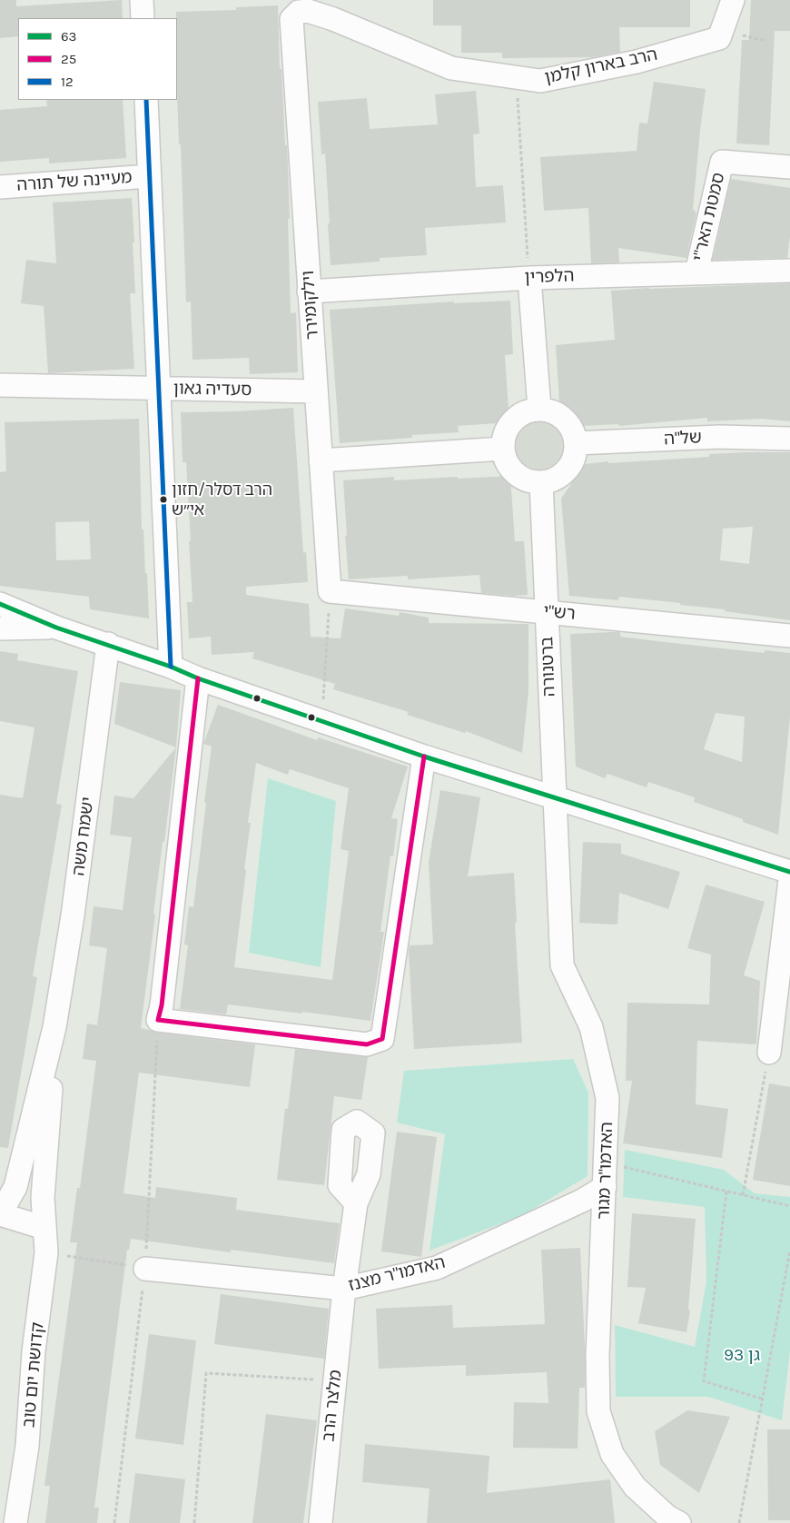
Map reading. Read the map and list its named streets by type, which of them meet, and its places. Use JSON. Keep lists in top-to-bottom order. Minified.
{"streets":{"street":["הרב בארון קלמן","מעיינה של תורה","סמטת האר\"י","הלפרין","וילקומירר","סעדיה גאון","של\"ה","רש\"י","ברטנורה","ישמח משה","האדמו\"ר מגור","האדמו\"ר מצנז","קדושת יום טוב","מלצר הרב"]},"crossings":[["הרב בארון קלמן","וילקומירר"],["סמטת האר\"י","הלפרין"],["הלפרין","וילקומירר"],["וילקומירר","סעדיה גאון"],["וילקומירר","רש\"י"],["של\"ה","ברטנורה"],["רש\"י","ברטנורה"],["ברטנורה","האדמו\"ר מגור"],["ישמח משה","קדושת יום טוב"],["האדמו\"ר מגור","האדמו\"ר מצנז"],["האדמו\"ר מצנז","מלצר הרב"]],"parks":["גן 93"],"places":["הרב דסלר/חזון אי״ש"],"lines":["transit line 12","transit line 63","transit line 25"],"legend":["63","25","12"]}
